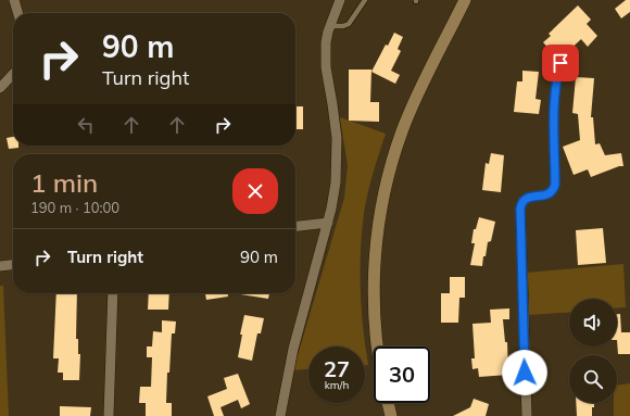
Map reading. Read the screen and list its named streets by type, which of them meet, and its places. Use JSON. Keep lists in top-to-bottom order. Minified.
{"page":{"turn":["90 m","Turn right"],"heading":["1 min","190 m · 10:00"],"list":[{"name":"Turn right","value":"90 m"}],"speed":"27 km/h","limit":"30"}}
